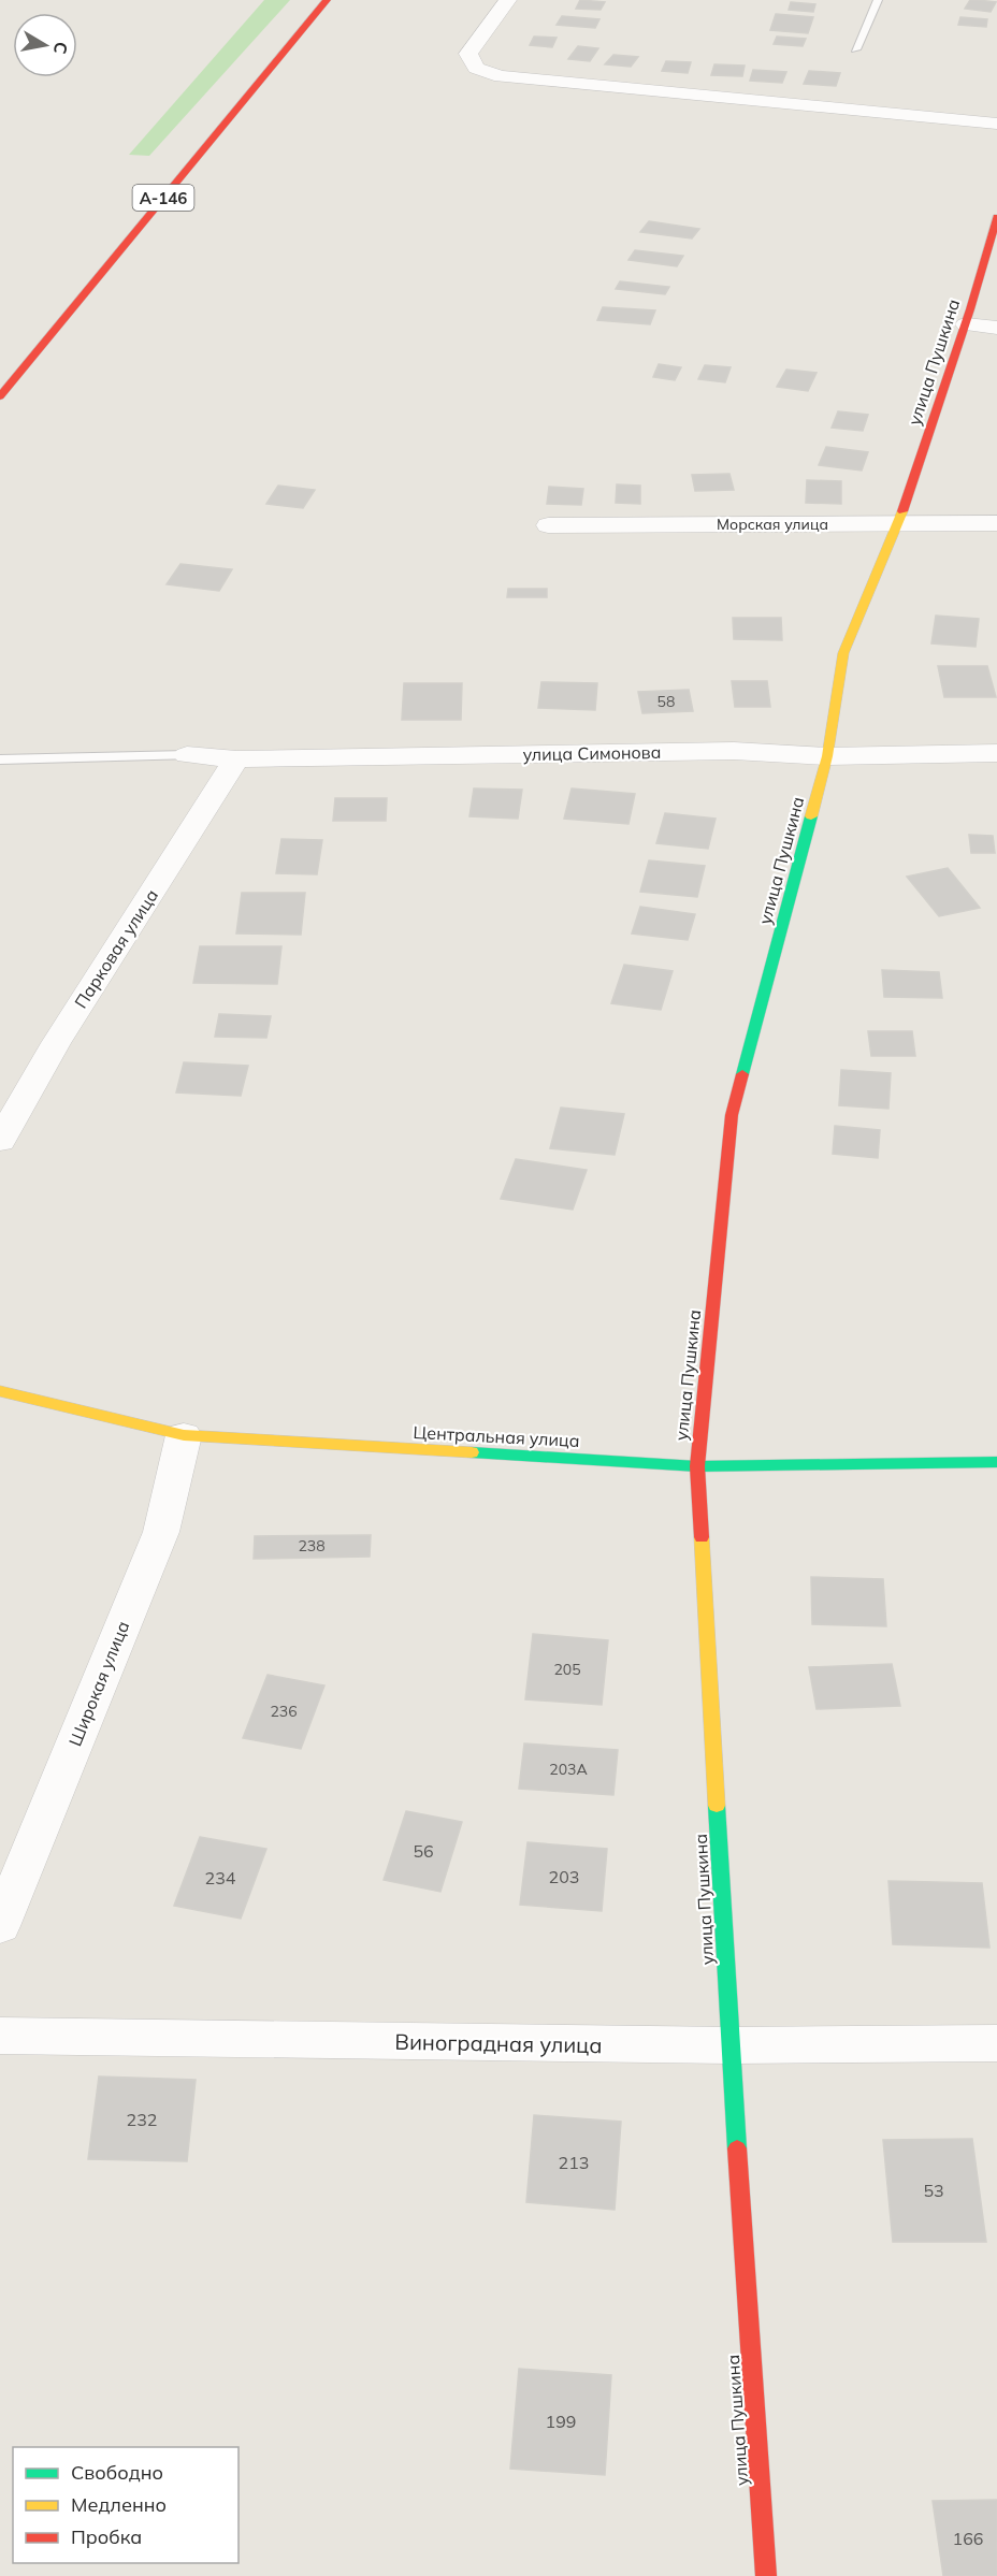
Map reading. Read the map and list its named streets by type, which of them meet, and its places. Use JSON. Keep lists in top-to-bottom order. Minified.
{"streets":{"main road":["А-146","улица Пушкина","Центральная улица"],"street":["Морская улица","улица Симонова","Парковая улица","Широкая улица","Виноградная улица"]},"crossings":[["улица Пушкина","Морская улица"],["улица Пушкина","улица Симонова"],["улица Пушкина","Центральная улица"],["улица Пушкина","Виноградная улица"],["улица Симонова","Парковая улица"],["Центральная улица","Широкая улица"]],"house_numbers":["58","238","205","236","203А","56","203","234","232","213","53","199","166"],"legend":["Свободно","Медленно","Пробка"],"north":"right"}
